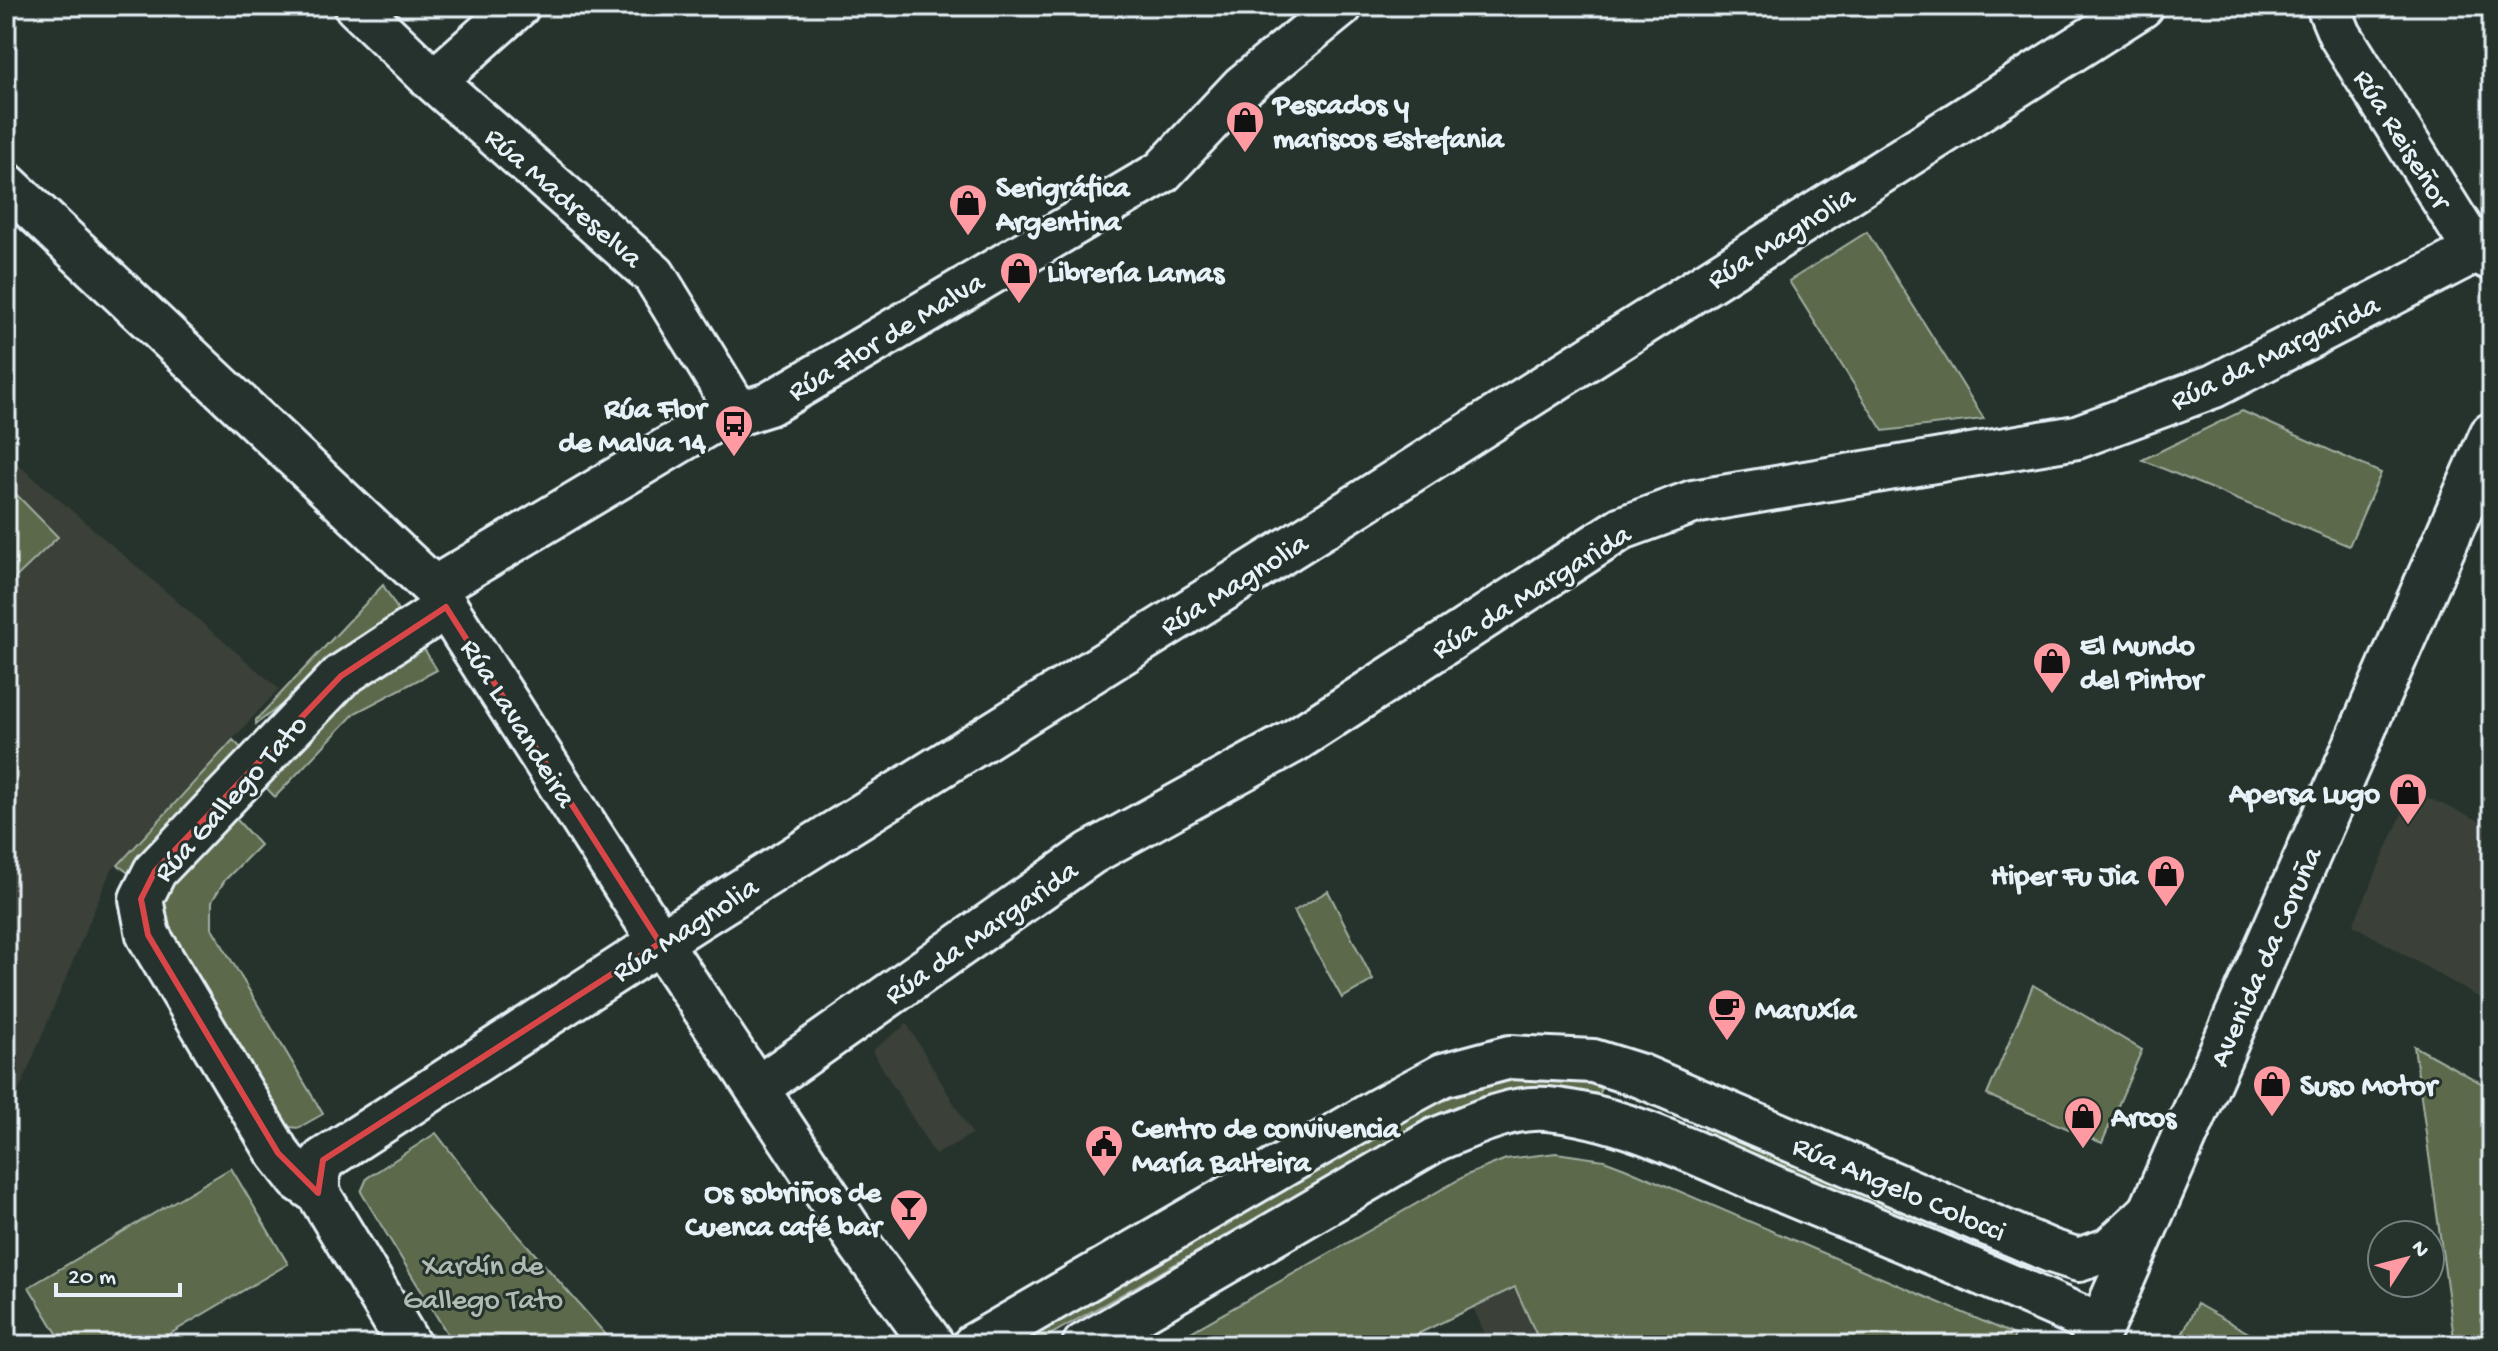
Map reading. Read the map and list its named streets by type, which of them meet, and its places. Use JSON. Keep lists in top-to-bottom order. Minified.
{"streets":{"street":["Rúa Reiseñor","Rúa Madreselva","Rúa Magnolia","Rúa Flor de Malva","Rúa da Margarida","Rúa Lavandeira","Rúa Gallego Tato","Avenida da Coruña","Rúa Angelo Colocci"]},"crossings":[["Rúa Reiseñor","Rúa da Margarida"],["Rúa Madreselva","Rúa Flor de Malva"],["Rúa Magnolia","Rúa Lavandeira"],["Rúa Magnolia","Rúa Gallego Tato"],["Rúa Flor de Malva","Rúa Lavandeira"],["Rúa Flor de Malva","Rúa Gallego Tato"],["Rúa da Margarida","Rúa Lavandeira"],["Rúa Lavandeira","Rúa Gallego Tato"],["Avenida da Coruña","Rúa Angelo Colocci"]],"parks":["Xardín de Gallego Tato"],"places":{"shop":["Pescados y mariscos Estefania","Serigráfica Argentina","Librería Lamas","El Mundo del Pintor","Apersa Lugo","Hiper Fu Jia","Suso Motor","Arcos"],"bus stop":["Rúa Flor de Malva 14"],"cafe":["Maruxía"],"public building":["Centro de convivencia María Balteira"],"bar":["Os sobriños de Cuenca café bar"]},"scale_bar":"20 m","north":"top right"}
